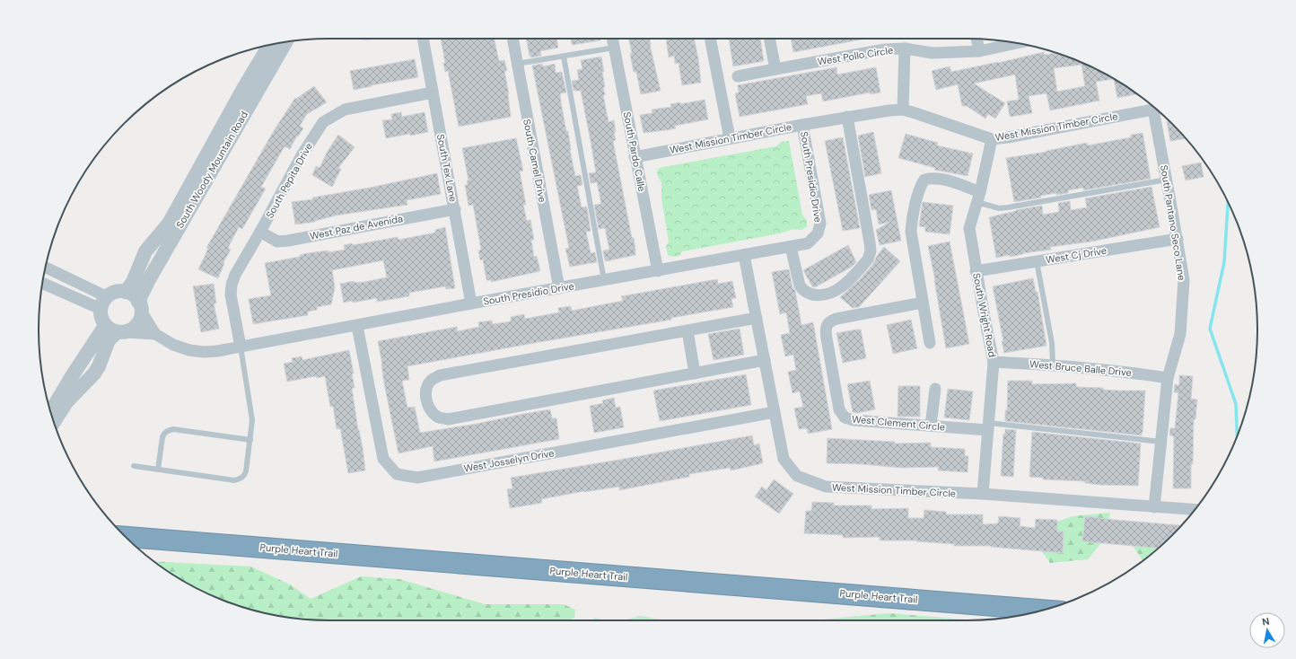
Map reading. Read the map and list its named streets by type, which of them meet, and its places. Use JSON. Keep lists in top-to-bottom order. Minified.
{"streets":{"highway":["Purple Heart Trail"],"street":["West Pollo Circle","West Mission Timber Circle","South Pardo Calle","South Camel Drive","South Tex Lane","South Woody Mountain Road","South Presidio Drive","South Pepita Drive","South Pantano Seco Lane","West Paz de Avenida","West Cj Drive","South Wright Road","West Bruce Balle Drive","West Clement Circle","West Josselyn Drive"]},"crossings":[["West Mission Timber Circle","South Pardo Calle"],["West Mission Timber Circle","South Presidio Drive"],["West Mission Timber Circle","South Pantano Seco Lane"],["West Mission Timber Circle","South Wright Road"],["West Mission Timber Circle","West Josselyn Drive"],["South Pardo Calle","South Presidio Drive"],["South Camel Drive","South Presidio Drive"],["South Tex Lane","South Presidio Drive"],["South Tex Lane","South Pepita Drive"],["South Tex Lane","West Paz de Avenida"],["South Woody Mountain Road","South Presidio Drive"],["South Presidio Drive","South Pepita Drive"],["South Presidio Drive","West Josselyn Drive"],["South Pepita Drive","West Paz de Avenida"],["South Pantano Seco Lane","West Cj Drive"],["South Pantano Seco Lane","West Bruce Balle Drive"],["West Cj Drive","South Wright Road"],["South Wright Road","West Bruce Balle Drive"],["South Wright Road","West Clement Circle"]],"north":"top"}
